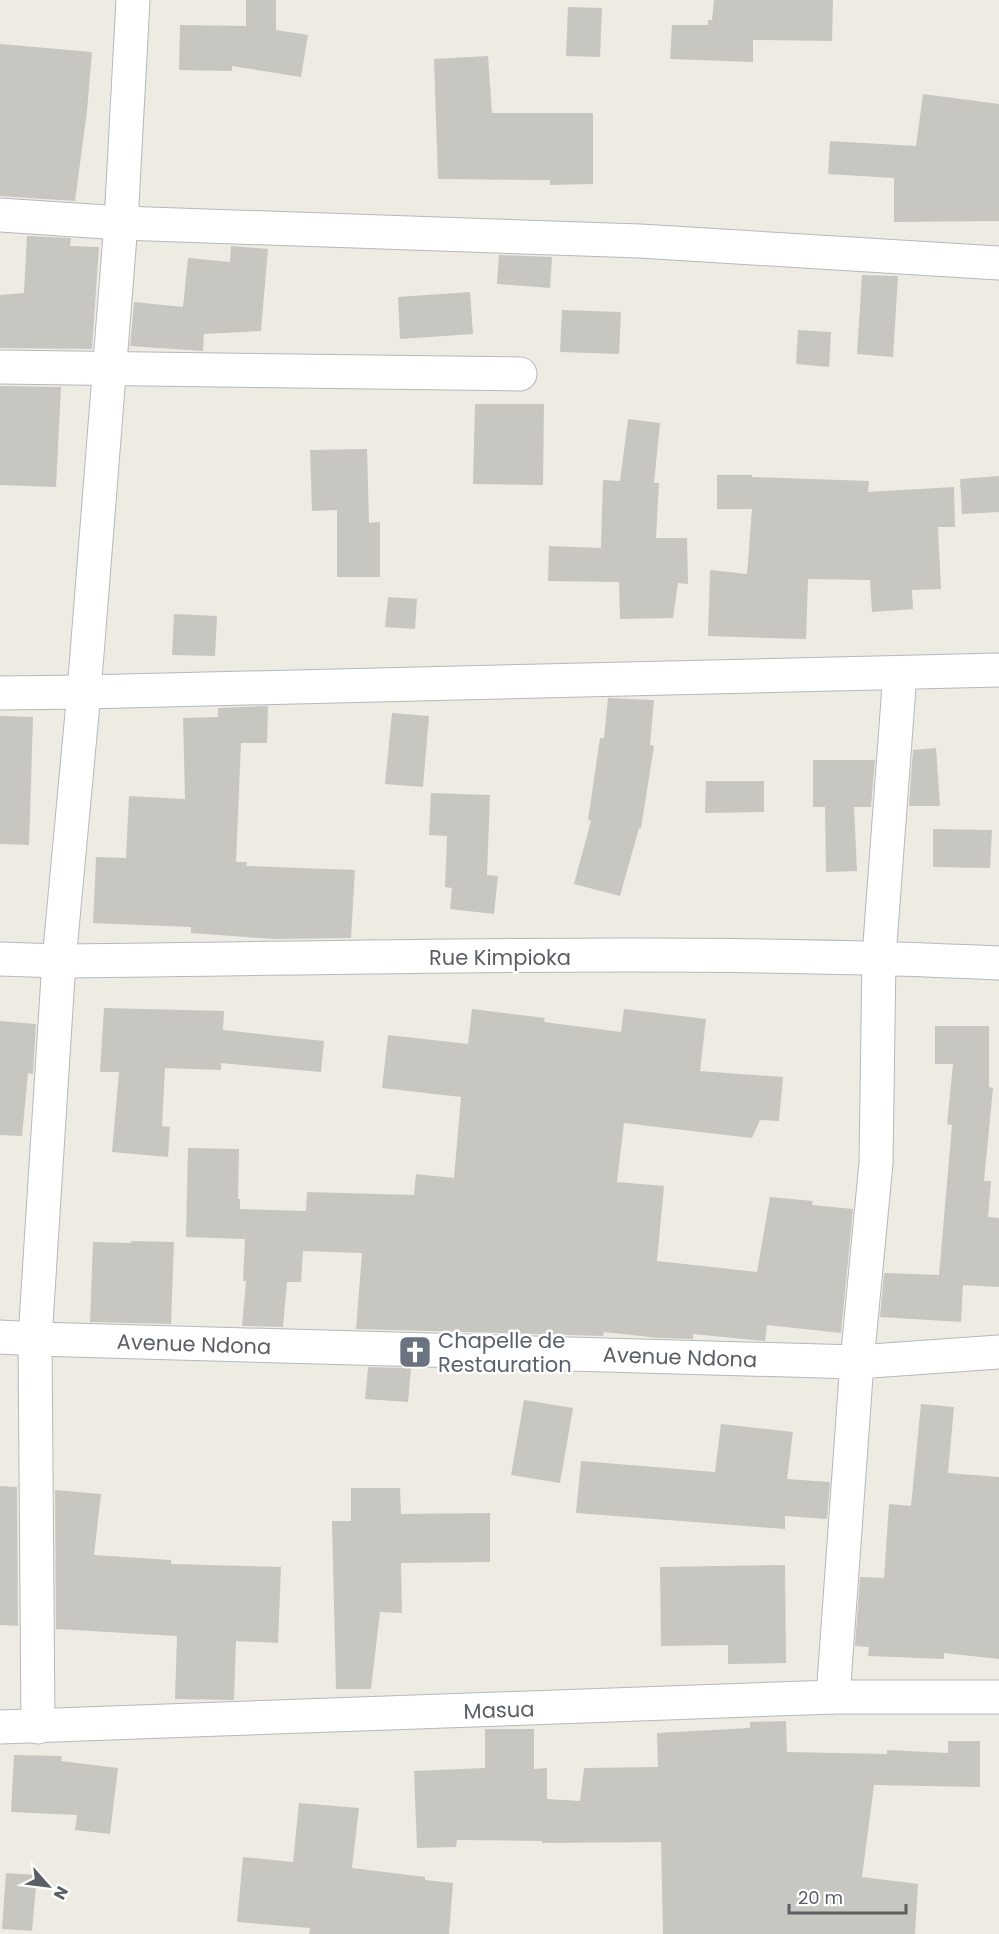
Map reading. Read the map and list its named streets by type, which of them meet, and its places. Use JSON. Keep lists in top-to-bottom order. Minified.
{"streets":{"street":["Rue Kimpioka","Avenue Ndona","Masua"]},"places":{"church":["Chapelle de Restauration"]},"scale_bar":"20 m","north":"bottom right"}
